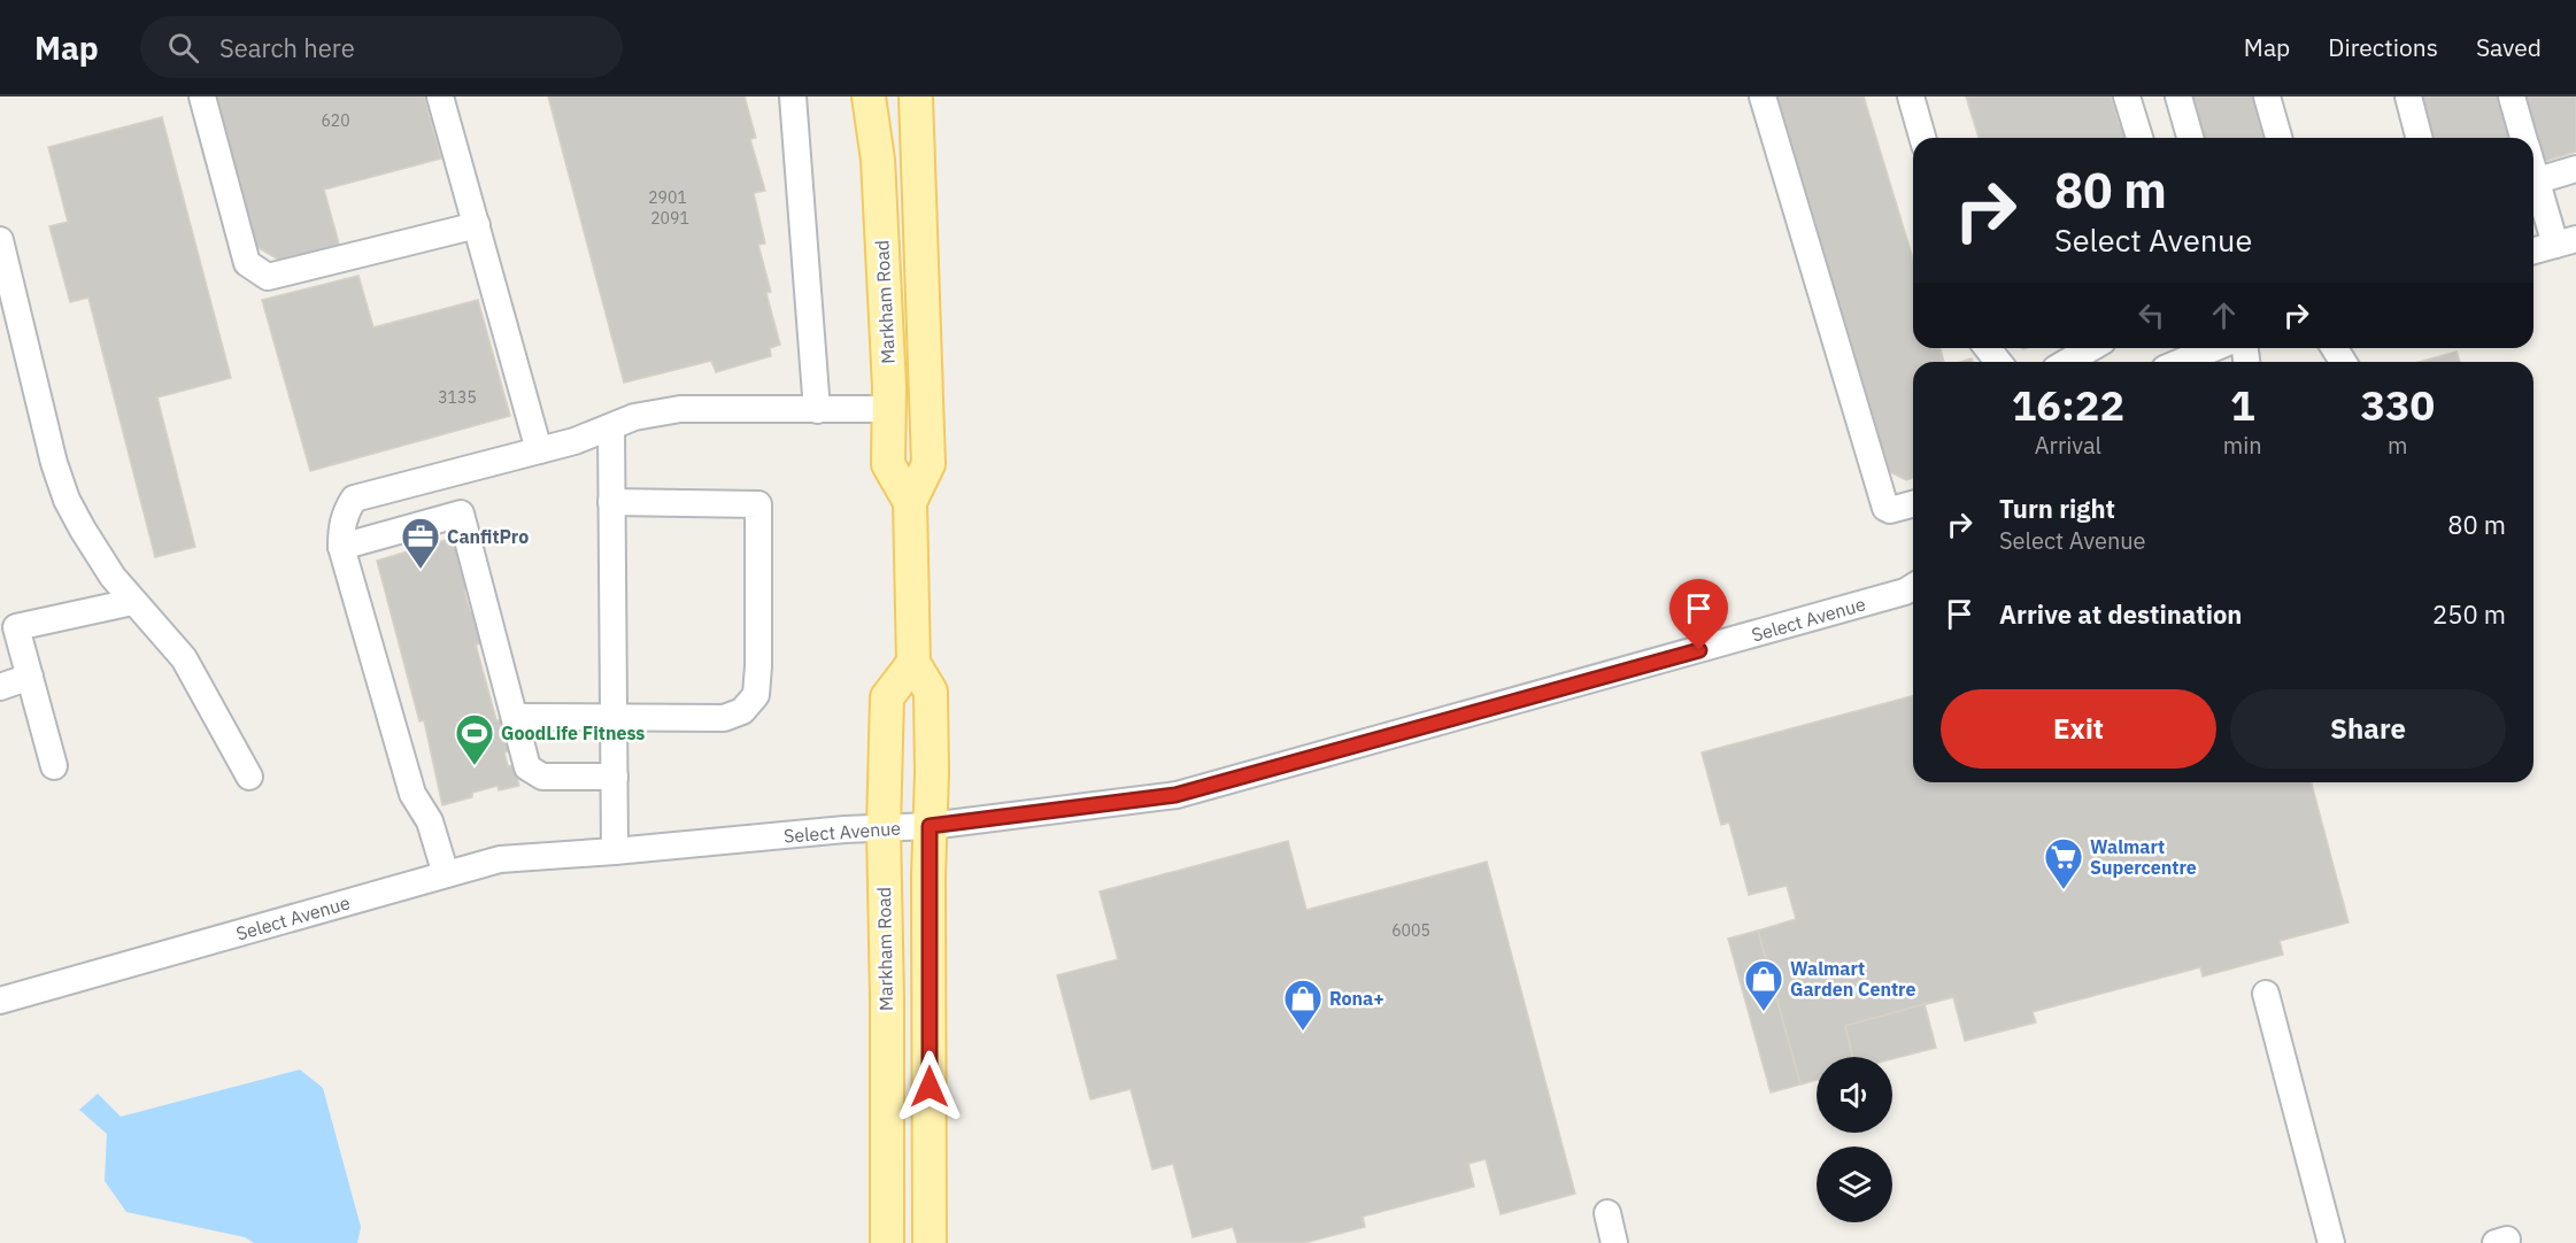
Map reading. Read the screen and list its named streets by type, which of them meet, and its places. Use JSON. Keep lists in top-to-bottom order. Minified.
{"streets":{"main road":["Markham Road"],"street":["Select Avenue"]},"crossings":[["Markham Road","Select Avenue"]],"places":{"office":["CanfitPro"],"sports":["GoodLife Fitness"],"supermarket":["Walmart Supercentre"],"shop":["Walmart Garden Centre","Rona+"]},"house_numbers":["620","2901","2091","3135","6005"],"page":{"header":"Map","search":"Search here","nav":["Map","Directions","Saved"],"turn":["80 m","Select Avenue"],"eta":["16:22","Arrival","1","min","330","m"],"list":[{"name":"Turn right","note":"Select Avenue","value":"80 m"},{"name":"Arrive at destination","value":"250 m"}],"buttons":["Exit","Share"]}}
